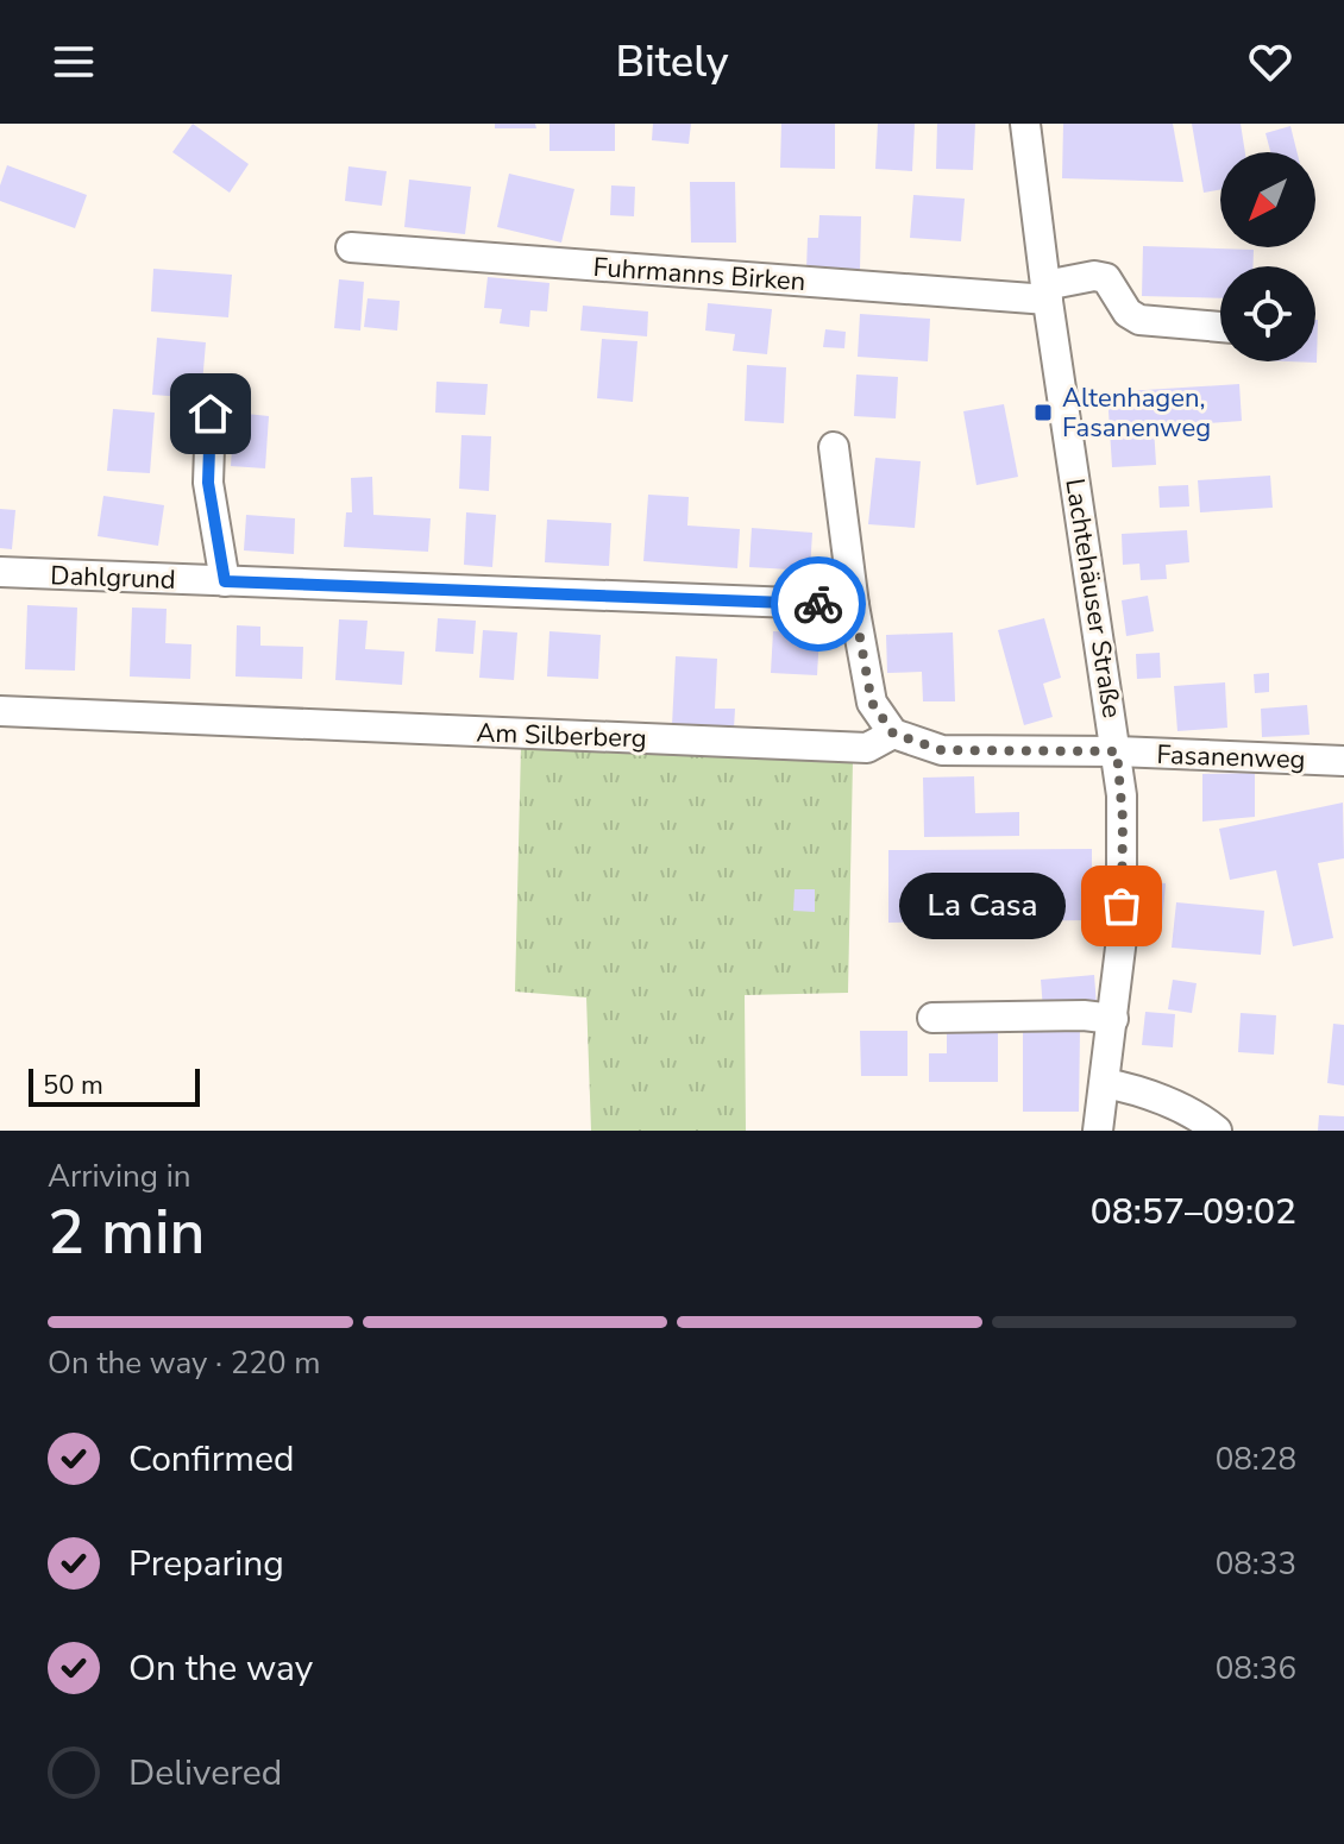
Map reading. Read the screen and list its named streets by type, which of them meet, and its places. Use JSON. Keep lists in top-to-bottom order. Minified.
{"streets":{"street":["Fuhrmanns Birken","Dahlgrund","Lachtehäuser Straße","Am Silberberg","Fasanenweg"]},"crossings":[["Fuhrmanns Birken","Lachtehäuser Straße"],["Lachtehäuser Straße","Fasanenweg"]],"places":{"transit":["Altenhagen, Fasanenweg"],"other":["La Casa"]},"scale_bar":"50 m","north":"bottom left","page":{"header":"Bitely","bubble":"La Casa","scale":"50 m","heading":["2 min","Arriving in","08:57–09:02"],"bar":"On the way · 220 m","list":[["Confirmed","08:28"],["Preparing","08:33"],["On the way","08:36"],"Delivered"]}}
